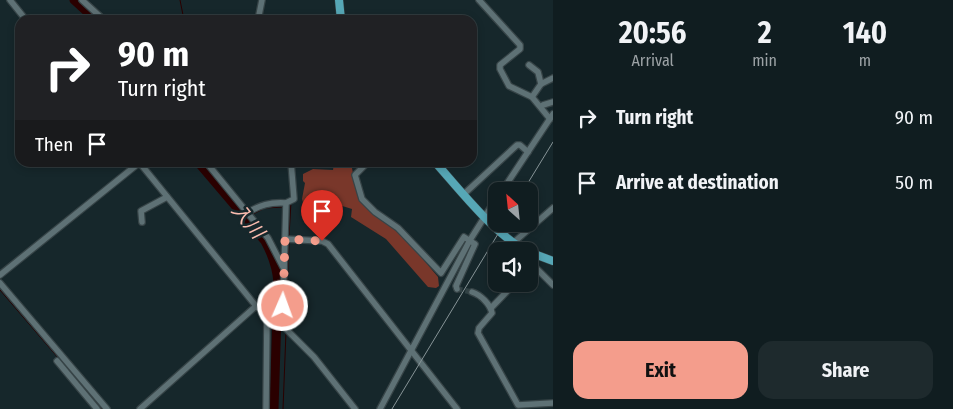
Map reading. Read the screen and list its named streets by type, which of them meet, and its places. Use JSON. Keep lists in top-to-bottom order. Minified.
{"water":["入川"],"north":"top left","page":{"eta":["20:56","Arrival","2","min","140","m"],"turn":["90 m","Turn right"],"list":[{"name":"Turn right","value":"90 m"},{"name":"Arrive at destination","value":"50 m"}],"then":"Then","buttons":["Exit","Share"]}}
